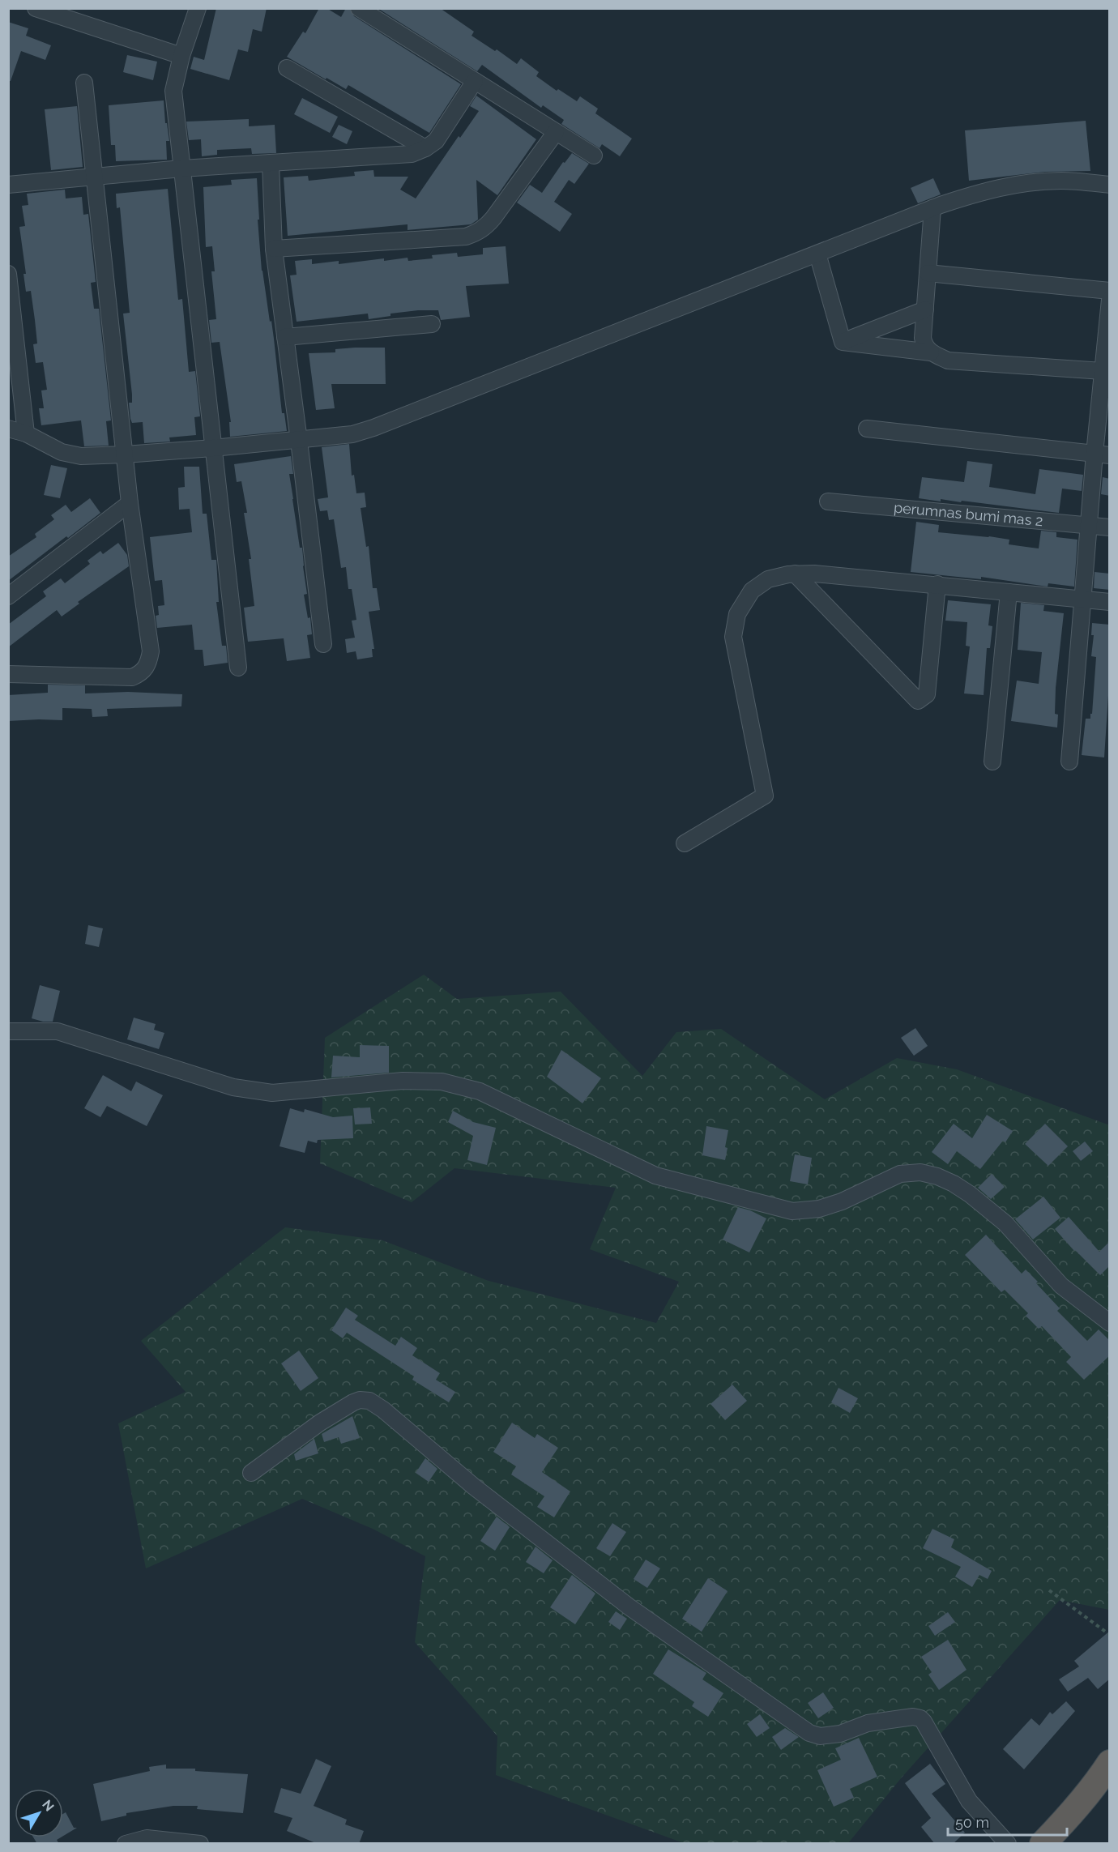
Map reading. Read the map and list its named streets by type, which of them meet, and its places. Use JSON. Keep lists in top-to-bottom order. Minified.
{"streets":{"street":["perumnas bumi mas 2"]},"scale_bar":"50 m","north":"top right"}
